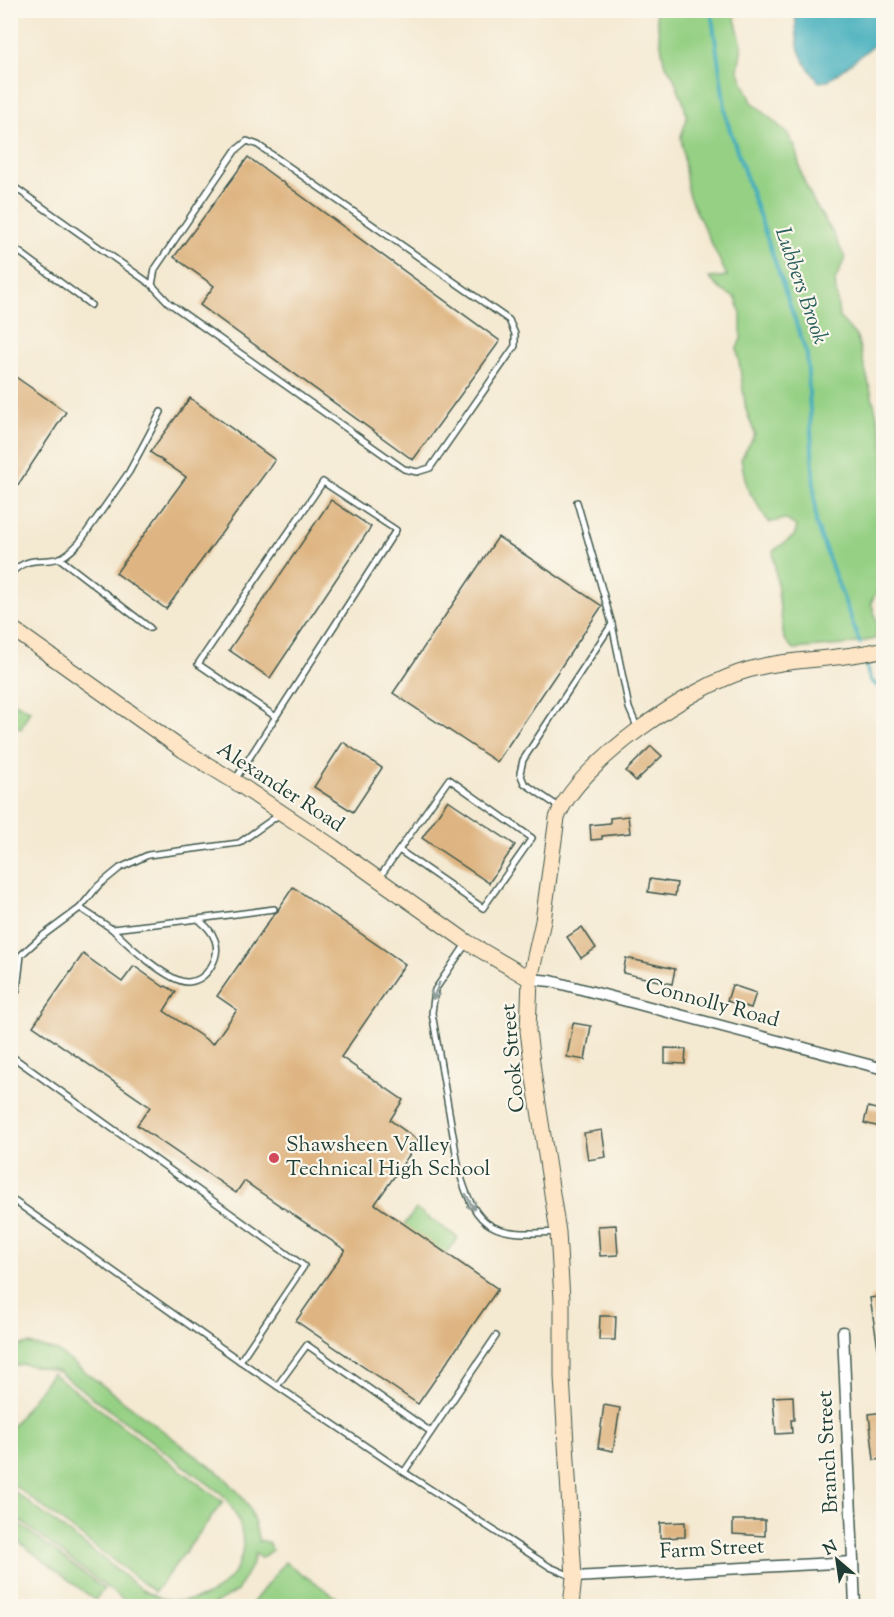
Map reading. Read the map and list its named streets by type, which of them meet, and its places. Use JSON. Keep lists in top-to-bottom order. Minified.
{"streets":{"street":["Alexander Road","Connolly Road","Cook Street","Branch Street","Farm Street"]},"crossings":[["Alexander Road","Connolly Road"],["Alexander Road","Cook Street"],["Connolly Road","Cook Street"],["Cook Street","Farm Street"],["Branch Street","Farm Street"]],"water":["Lubbers Brook"],"places":["Shawsheen Valley Technical High School"],"north":"top left"}
